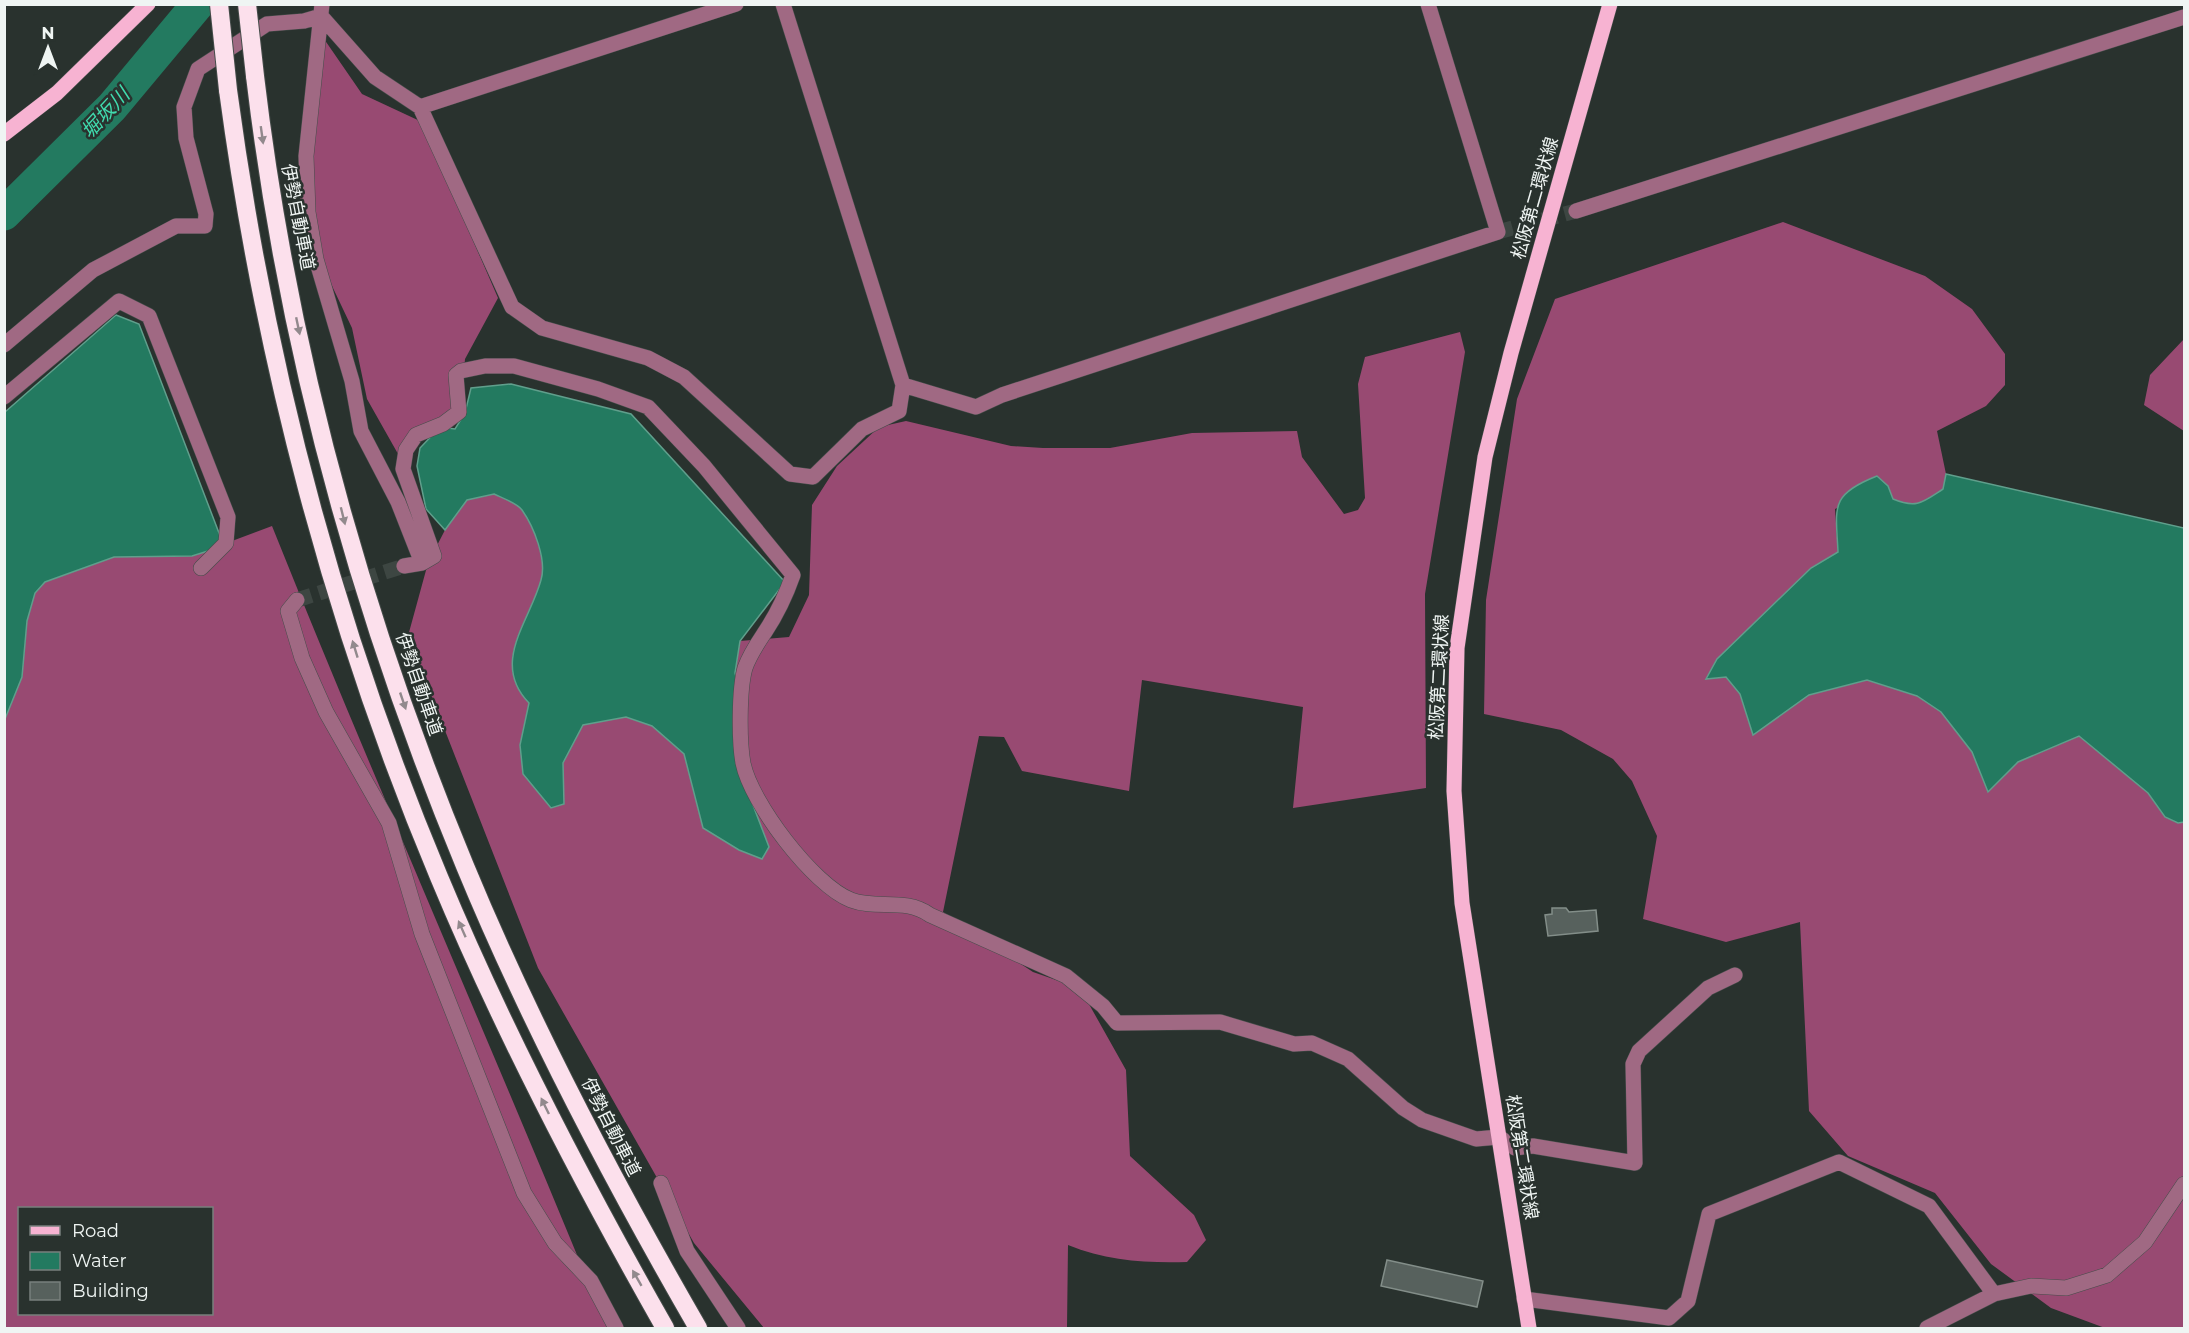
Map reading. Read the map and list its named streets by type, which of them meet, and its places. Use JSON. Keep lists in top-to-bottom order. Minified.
{"streets":{"highway":["伊勢自動車道"],"main road":["松阪第二環状線"]},"water":["堀坂川"],"legend":["Road","Water","Building"],"north":"top"}
